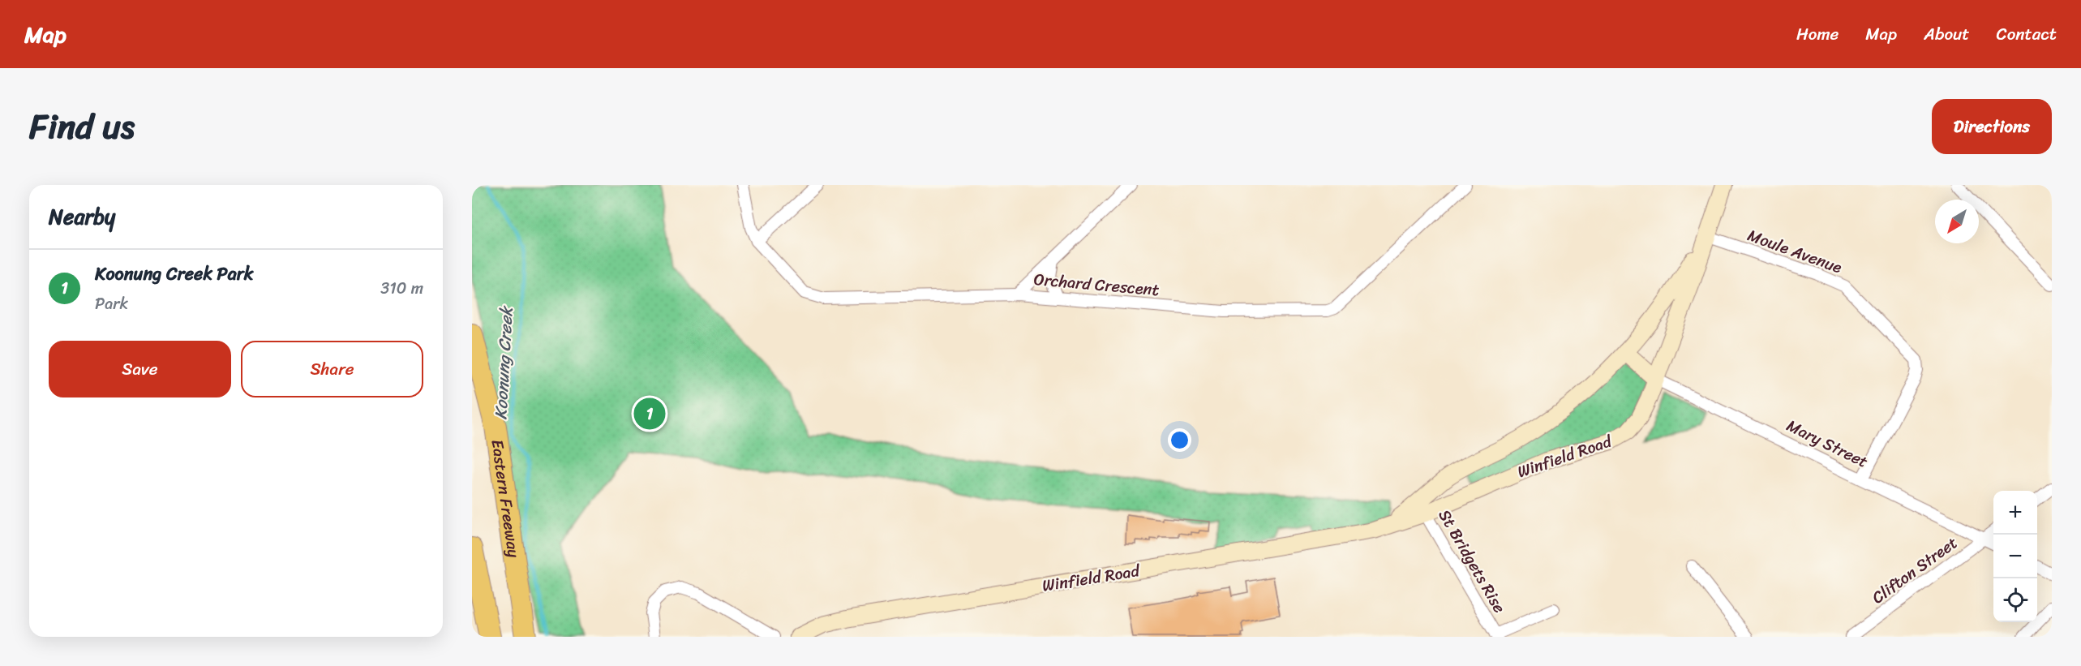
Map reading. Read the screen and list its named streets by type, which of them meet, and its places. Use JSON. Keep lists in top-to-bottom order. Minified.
{"streets":{"highway":["Eastern Freeway"],"street":["Moule Avenue","Orchard Crescent","Mary Street","Winfield Road","St Bridgets Rise","Clifton Street"]},"crossings":[["Moule Avenue","Mary Street"],["Moule Avenue","Winfield Road"],["Mary Street","Winfield Road"],["Mary Street","Clifton Street"],["Winfield Road","St Bridgets Rise"]],"water":["Koonung Creek"],"north":"bottom left","page":{"header":"Map","nav":["Home","Map","About","Contact"],"title":"Find us","buttons":["Directions",["Save","Share"]],"heading":"Nearby","list":[{"mark":"1","name":"Koonung Creek Park","note":"Park","value":"310 m"}],"pins":"1","map_buttons":["+","−"]}}
